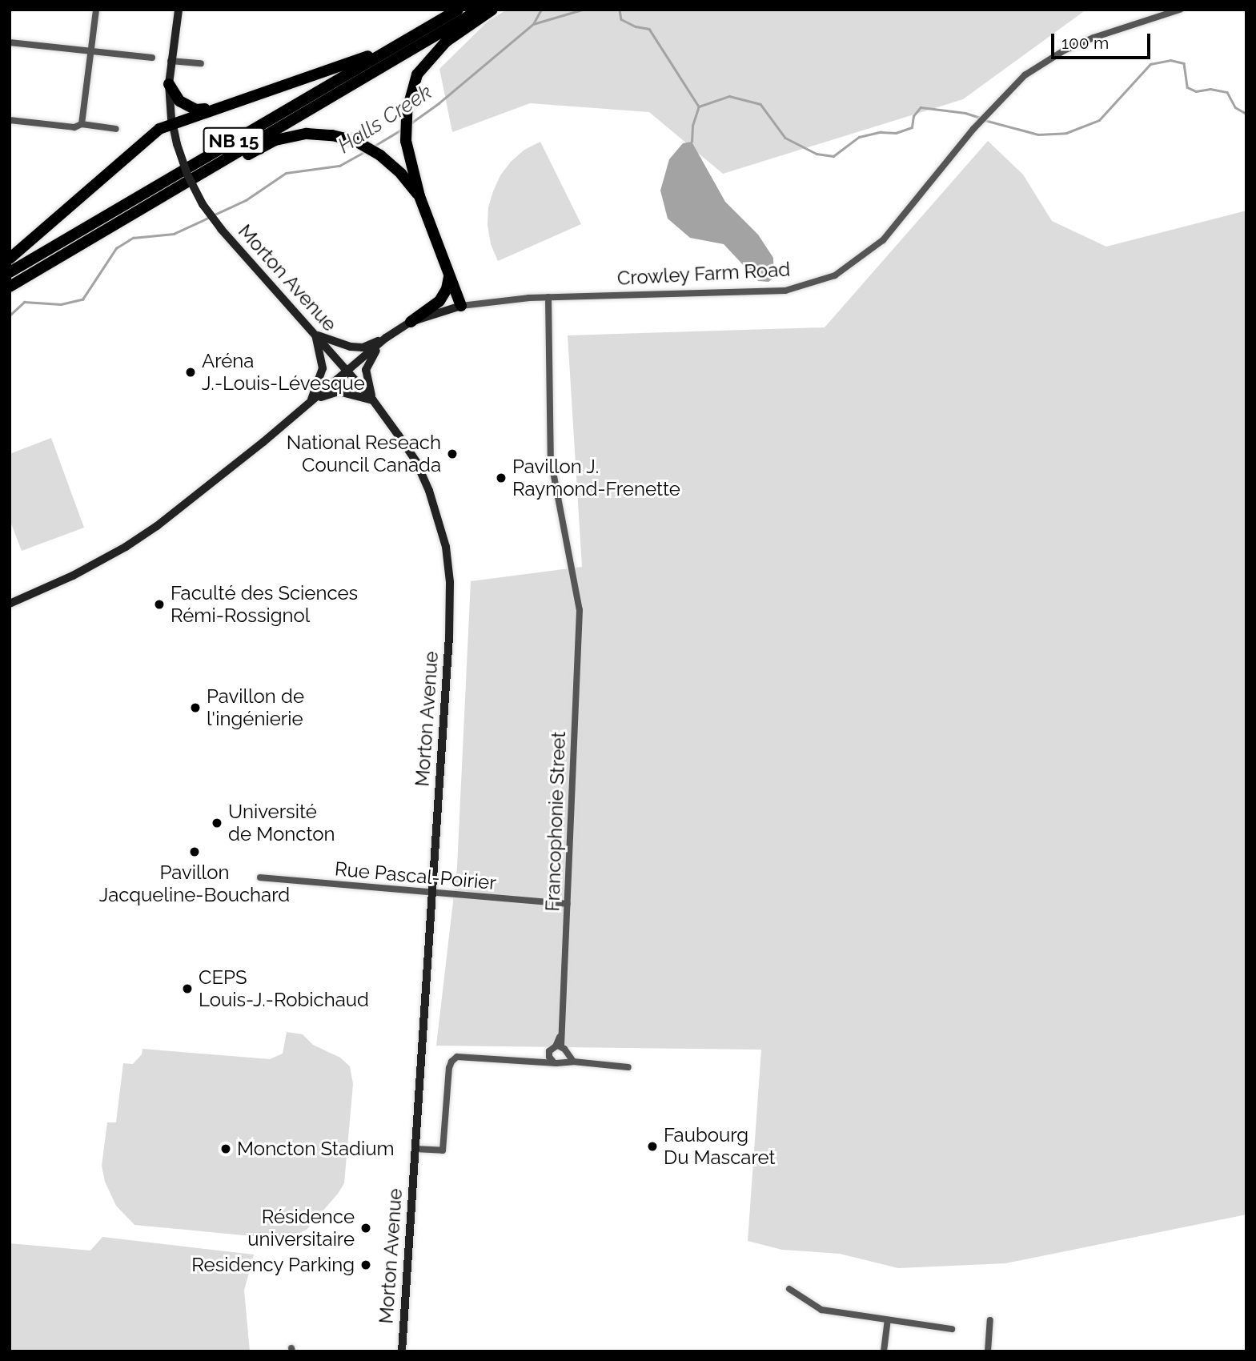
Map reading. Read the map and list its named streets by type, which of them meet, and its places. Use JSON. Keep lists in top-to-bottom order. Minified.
{"streets":{"highway":["NB 15"],"street":["Crowley Farm Road","Morton Avenue","Francophonie Street","Rue Pascal-Poirier"]},"crossings":[["Crowley Farm Road","Morton Avenue"],["Crowley Farm Road","Francophonie Street"],["Morton Avenue","Rue Pascal-Poirier"],["Francophonie Street","Rue Pascal-Poirier"]],"water":["Halls Creek"],"places":["Aréna J.-Louis-Lévesque","National Reseach Council Canada","Pavillon J. Raymond-Frenette","Faculté des Sciences Rémi-Rossignol","Pavillon de l'ingénierie","Université de Moncton","Pavillon Jacqueline-Bouchard","CEPS Louis-J.-Robichaud","Faubourg Du Mascaret","Moncton Stadium","Résidence universitaire","Residency Parking"],"scale_bar":"100 m"}
